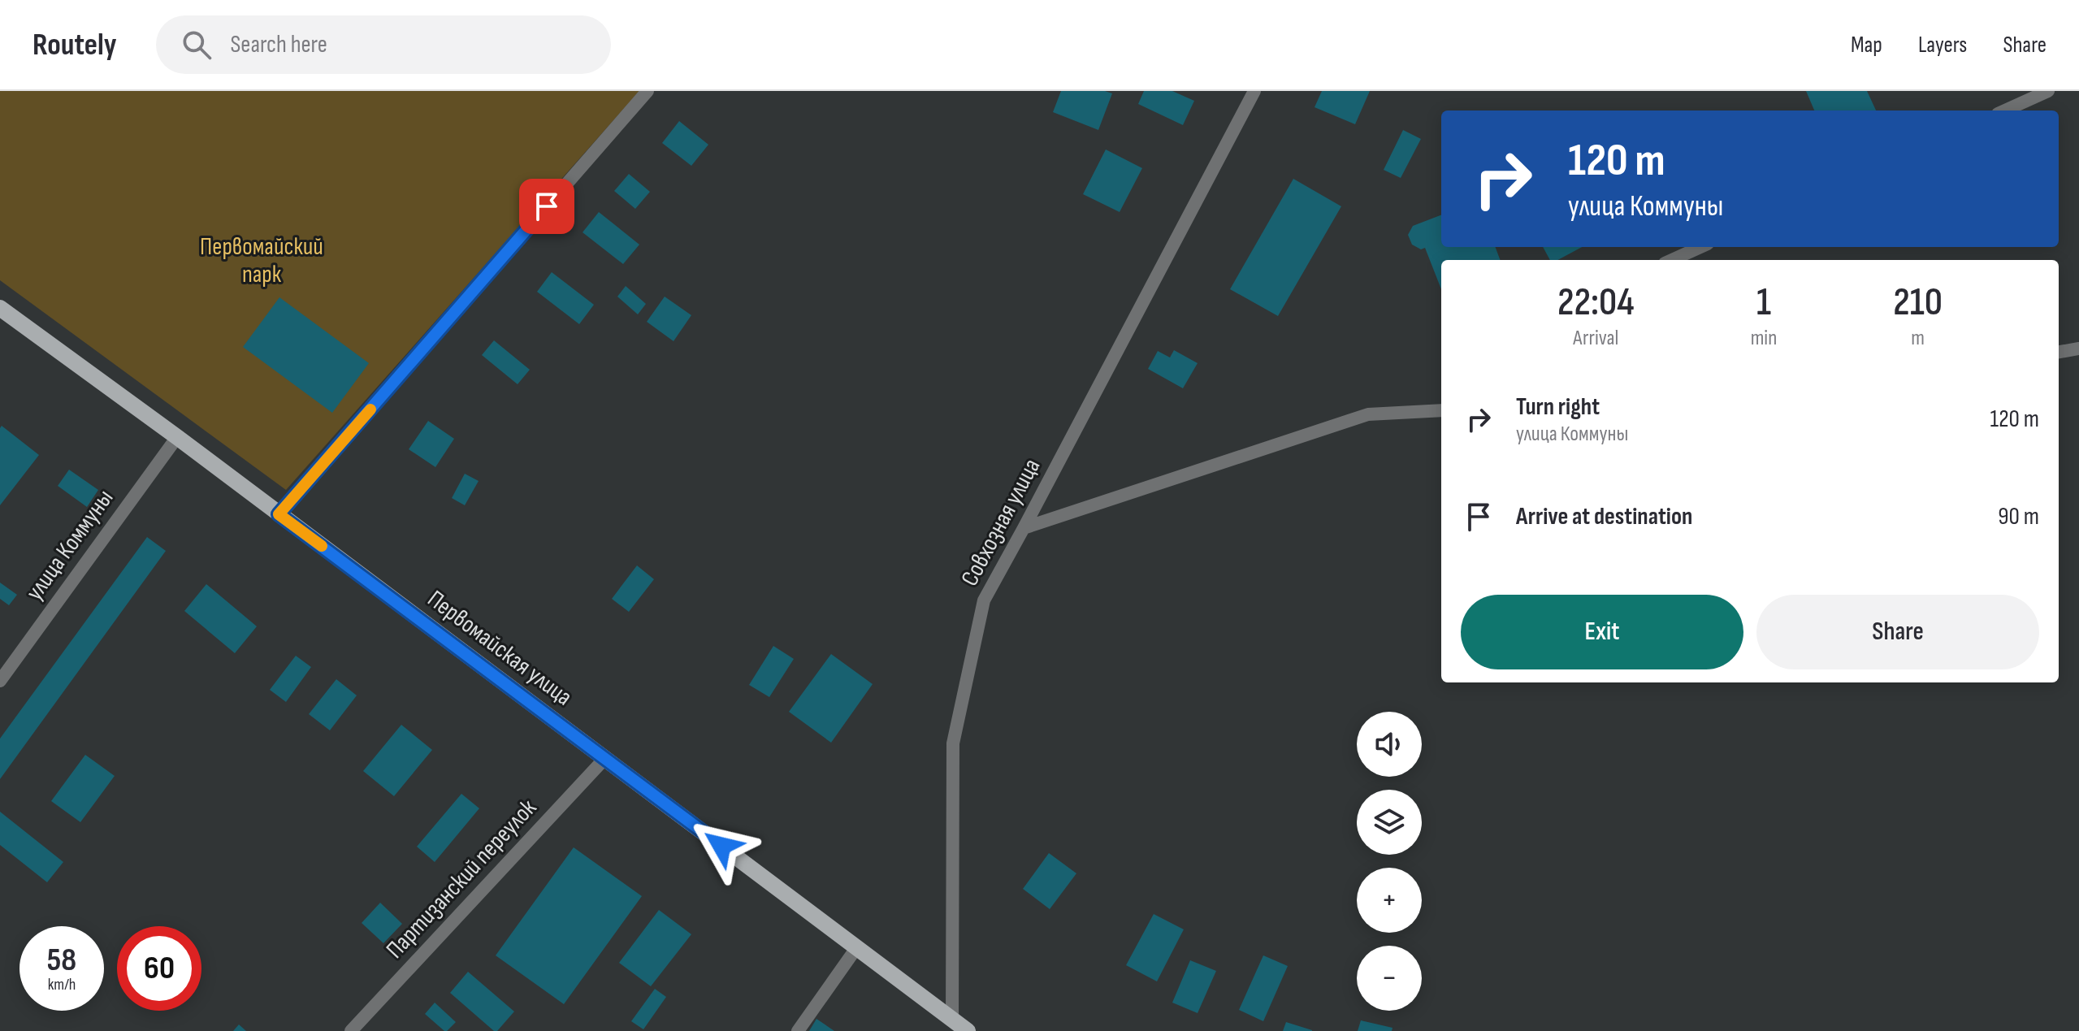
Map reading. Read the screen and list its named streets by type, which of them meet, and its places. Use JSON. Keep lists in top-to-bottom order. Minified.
{"streets":{"main road":["Первомайская улица"],"street":["Совхозная улица","улица Коммуны","Партизанский переулок"]},"crossings":[["Совхозная улица","Первомайская улица"],["улица Коммуны","Первомайская улица"],["Первомайская улица","Партизанский переулок"]],"parks":["Первомайский парк"],"page":{"header":"Routely","search":"Search here","nav":["Map","Layers","Share"],"turn":["120 m","улица Коммуны"],"eta":["22:04","Arrival","1","min","210","m"],"list":[{"name":"Turn right","note":"улица Коммуны","value":"120 m"},{"name":"Arrive at destination","value":"90 m"}],"buttons":["Exit","Share"],"map_buttons":["+","−"],"speed":"58 km/h","limit":"60"}}
